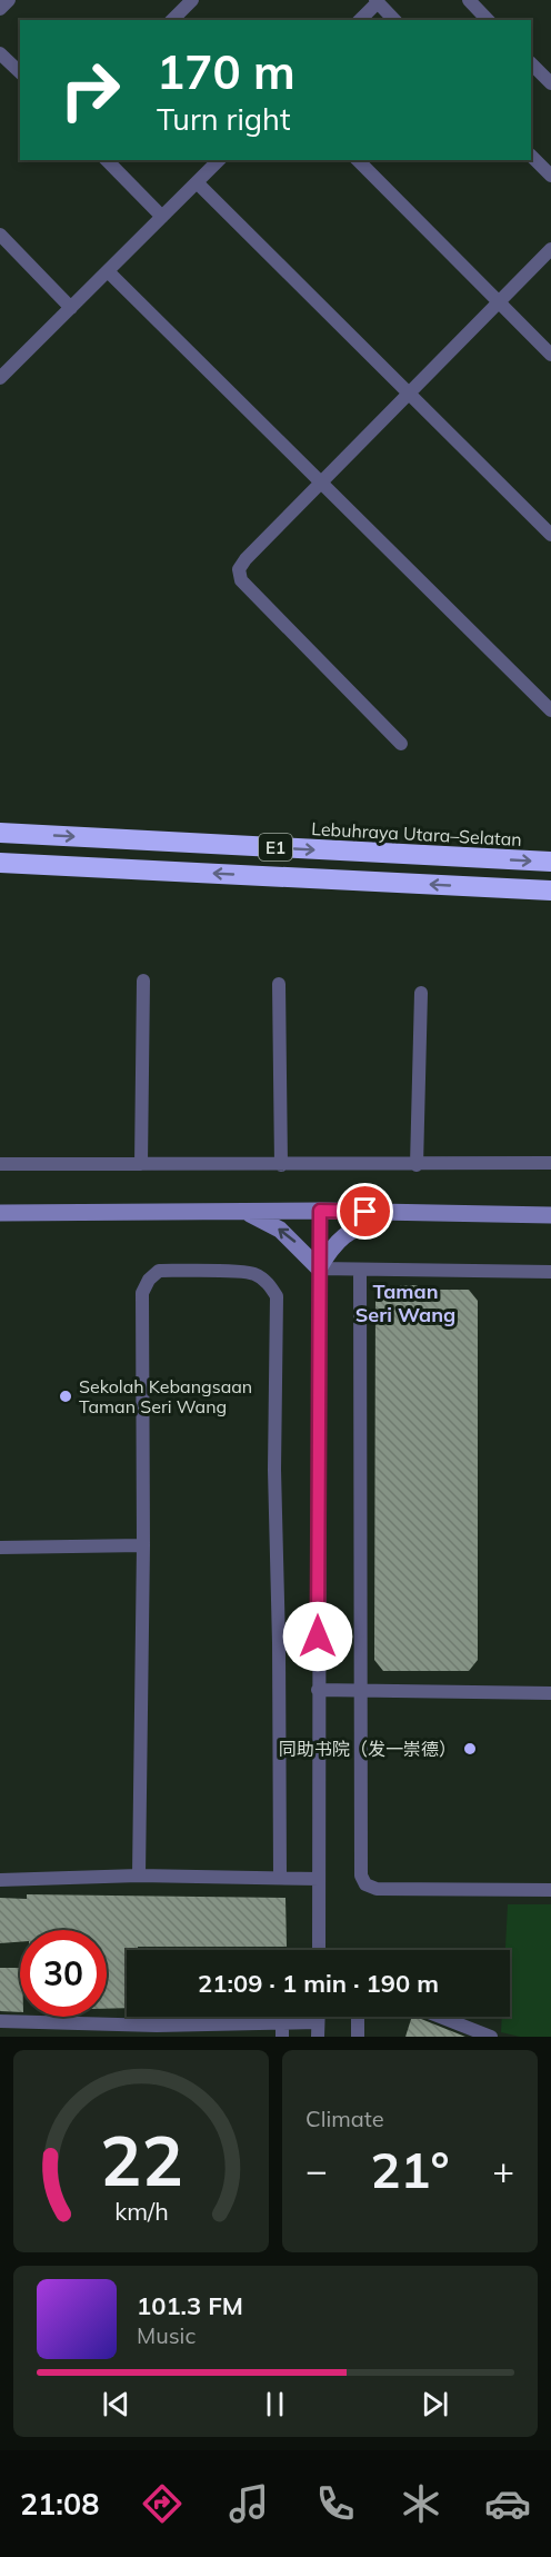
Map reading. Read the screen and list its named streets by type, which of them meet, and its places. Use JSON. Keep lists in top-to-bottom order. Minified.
{"streets":{"highway":["Lebuhraya Utara–Selatan","E1"]},"districts":["Taman Seri Wang"],"places":["Sekolah Kebangsaan Taman Seri Wang","同助书院（发一崇德）"],"page":{"turn":["170 m","Turn right"],"limit":"30","trip":"21:09 · 1 min · 190 m","tile":"Climate","heat":["−","21°","+"],"song":["101.3 FM","Music"],"tabs":"21:08","gauge":["22","km/h"]}}
